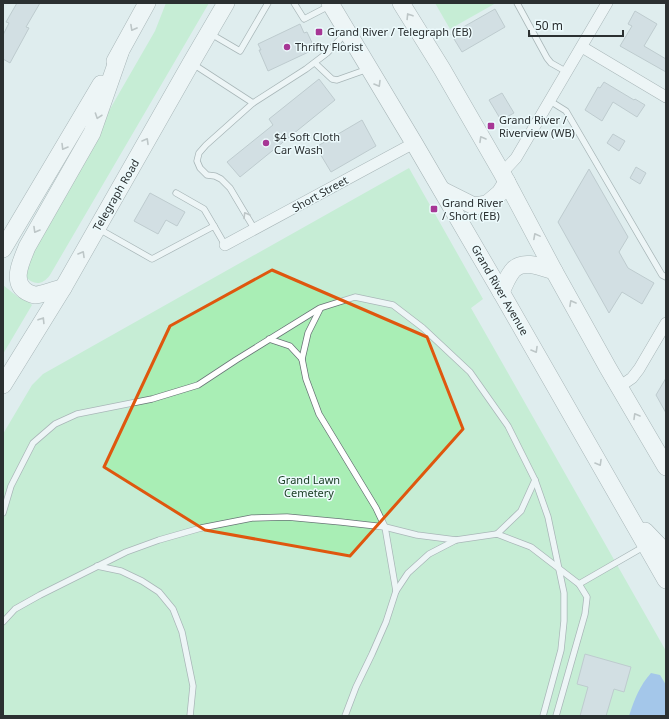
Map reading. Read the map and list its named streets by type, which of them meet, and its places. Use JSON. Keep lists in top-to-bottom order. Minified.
{"streets":{"main road":["Telegraph Road","Grand River Avenue"],"street":["Short Street"]},"crossings":[["Short Street","Grand River Avenue"]],"parks":["Grand Lawn Cemetery"],"places":{"transit":["Grand River / Telegraph (EB)","Grand River / Riverview (WB)","Grand River / Short (EB)"],"other":["Thrifty Florist","$4 Soft Cloth Car Wash"]},"scale_bar":"50 m"}
